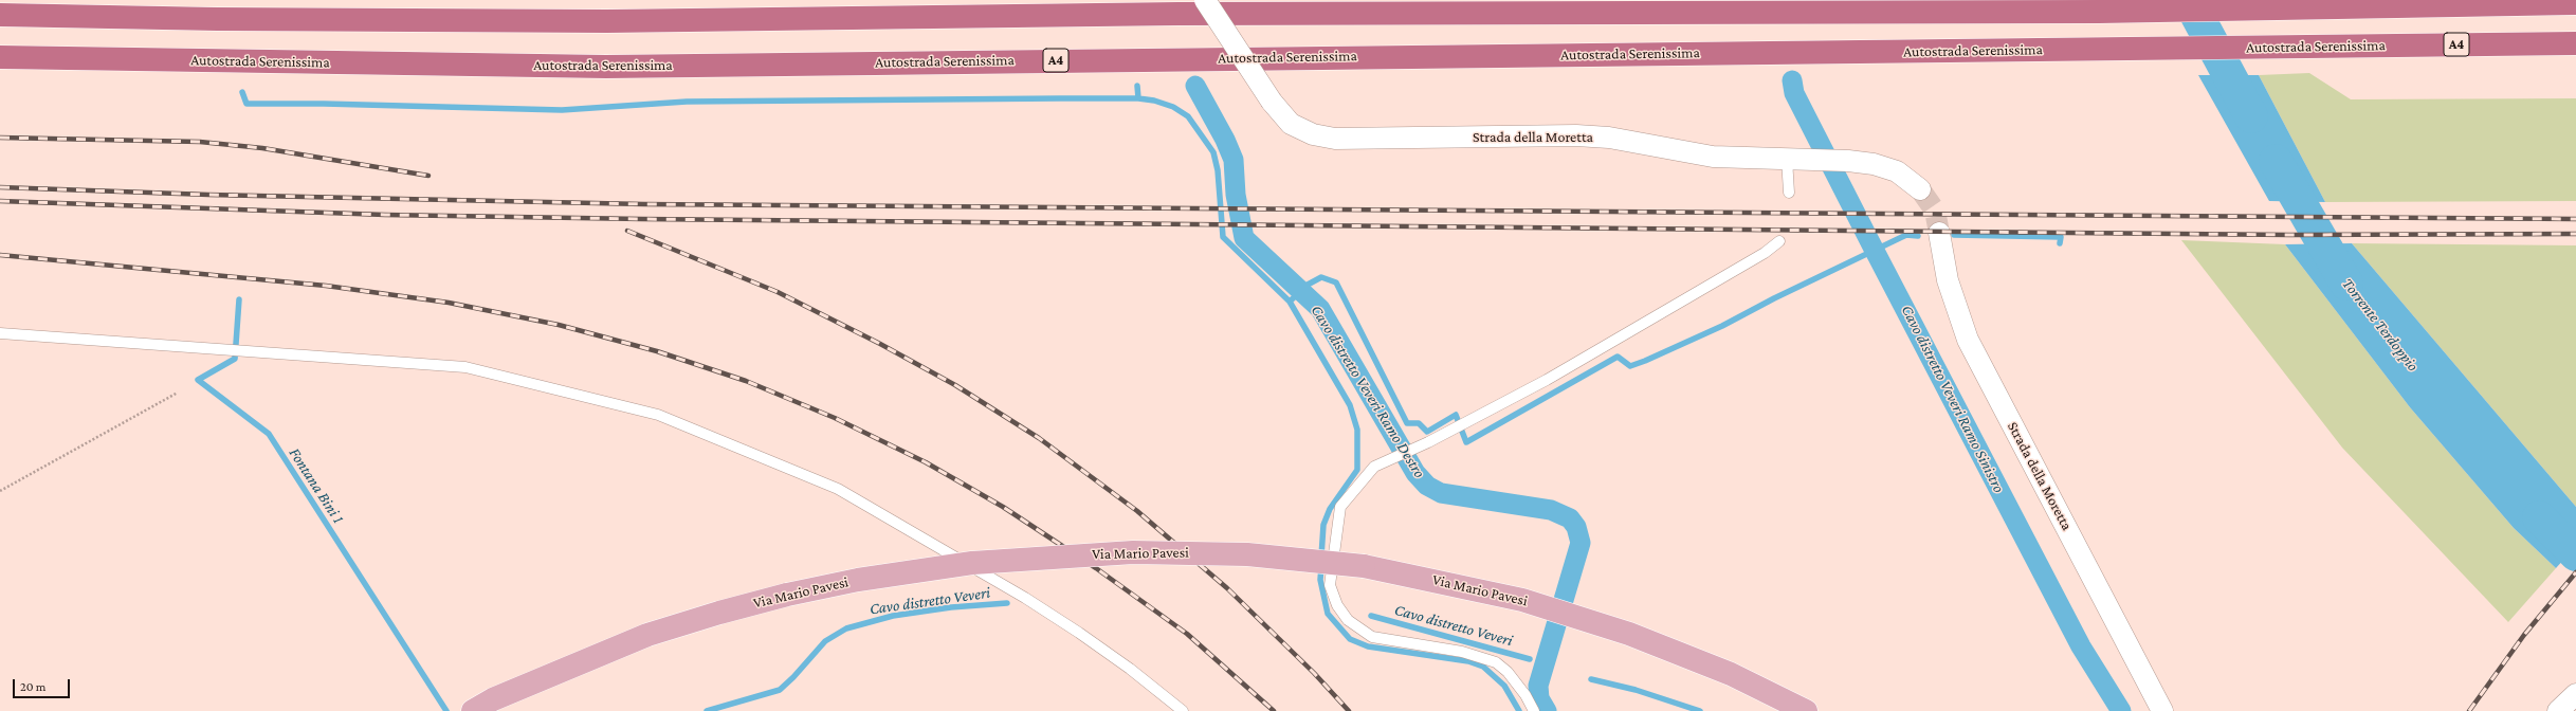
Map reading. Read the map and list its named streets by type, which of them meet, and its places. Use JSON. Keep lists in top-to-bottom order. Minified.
{"streets":{"highway":["A4","Autostrada Serenissima"],"main road":["Via Mario Pavesi"],"street":["Strada della Moretta"]},"water":["Torrente Terdoppio","Cavo distretto Veveri Ramo Destro","Cavo distretto Veveri Ramo Sinistro","Fontana Bini 1","Cavo distretto Veveri"],"scale_bar":"20 m"}
